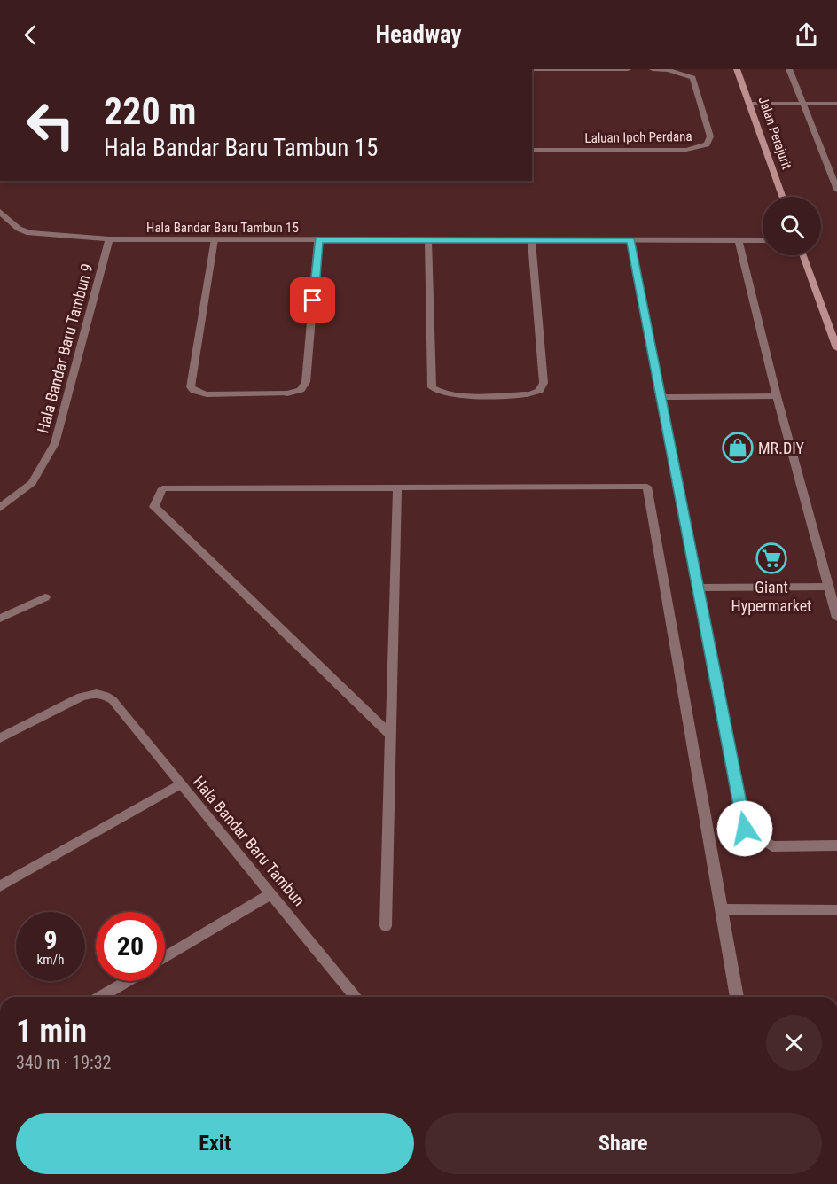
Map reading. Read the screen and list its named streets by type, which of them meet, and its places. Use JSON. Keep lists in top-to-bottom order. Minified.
{"streets":{"street":["Jalan Perajurit","Laluan Ipoh Perdana","Hala Bandar Baru Tambun 15","Hala Bandar Baru Tambun 9","Hala Bandar Baru Tambun"]},"crossings":[["Hala Bandar Baru Tambun 15","Hala Bandar Baru Tambun 9"]],"places":{"shop":["MR.DIY"],"supermarket":["Giant Hypermarket"]},"page":{"header":"Headway","turn":["220 m","Hala Bandar Baru Tambun 15"],"speed":"9 km/h","limit":"20","heading":["1 min","340 m · 19:32"],"buttons":["Exit","Share"]}}
